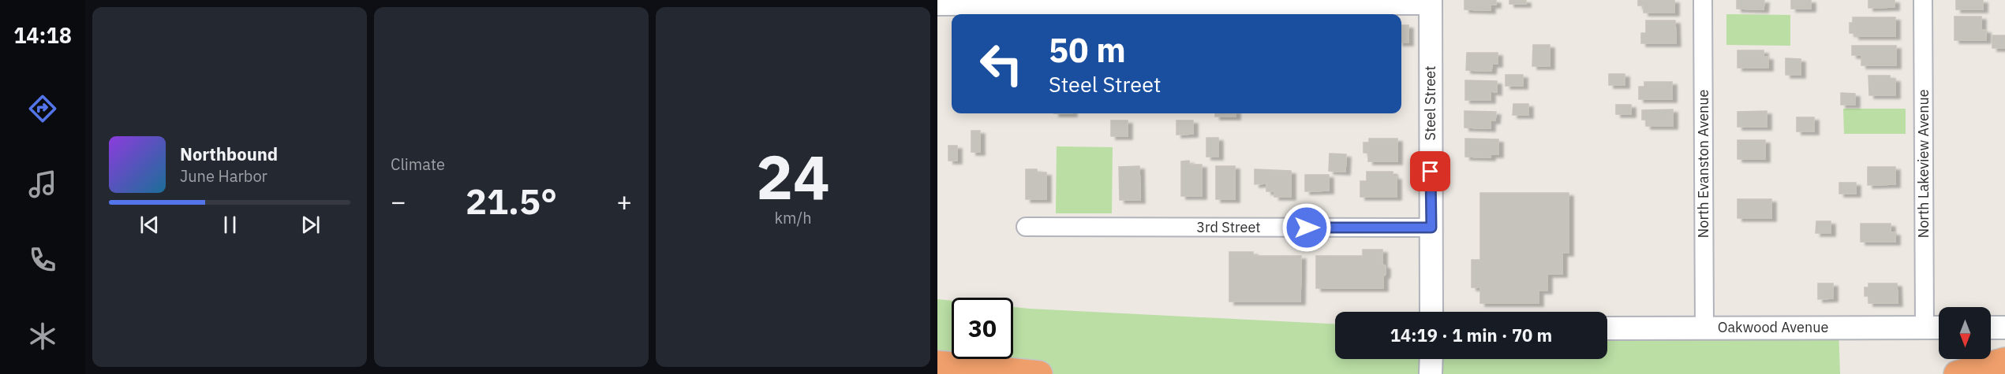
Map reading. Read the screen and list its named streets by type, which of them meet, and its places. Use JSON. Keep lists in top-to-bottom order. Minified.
{"streets":{"street":["Steel Street","North Evanston Avenue","North Lakeview Avenue","3rd Street","Oakwood Avenue"]},"crossings":[["Steel Street","3rd Street"],["North Evanston Avenue","Oakwood Avenue"],["North Lakeview Avenue","Oakwood Avenue"]],"north":"bottom","page":{"tabs":"14:18","tile":["Climate",["24","km/h"]],"turn":["50 m","Steel Street"],"song":["Northbound","June Harbor"],"heat":["−","21.5°","+"],"limit":"30","trip":"14:19 · 1 min · 70 m"}}
